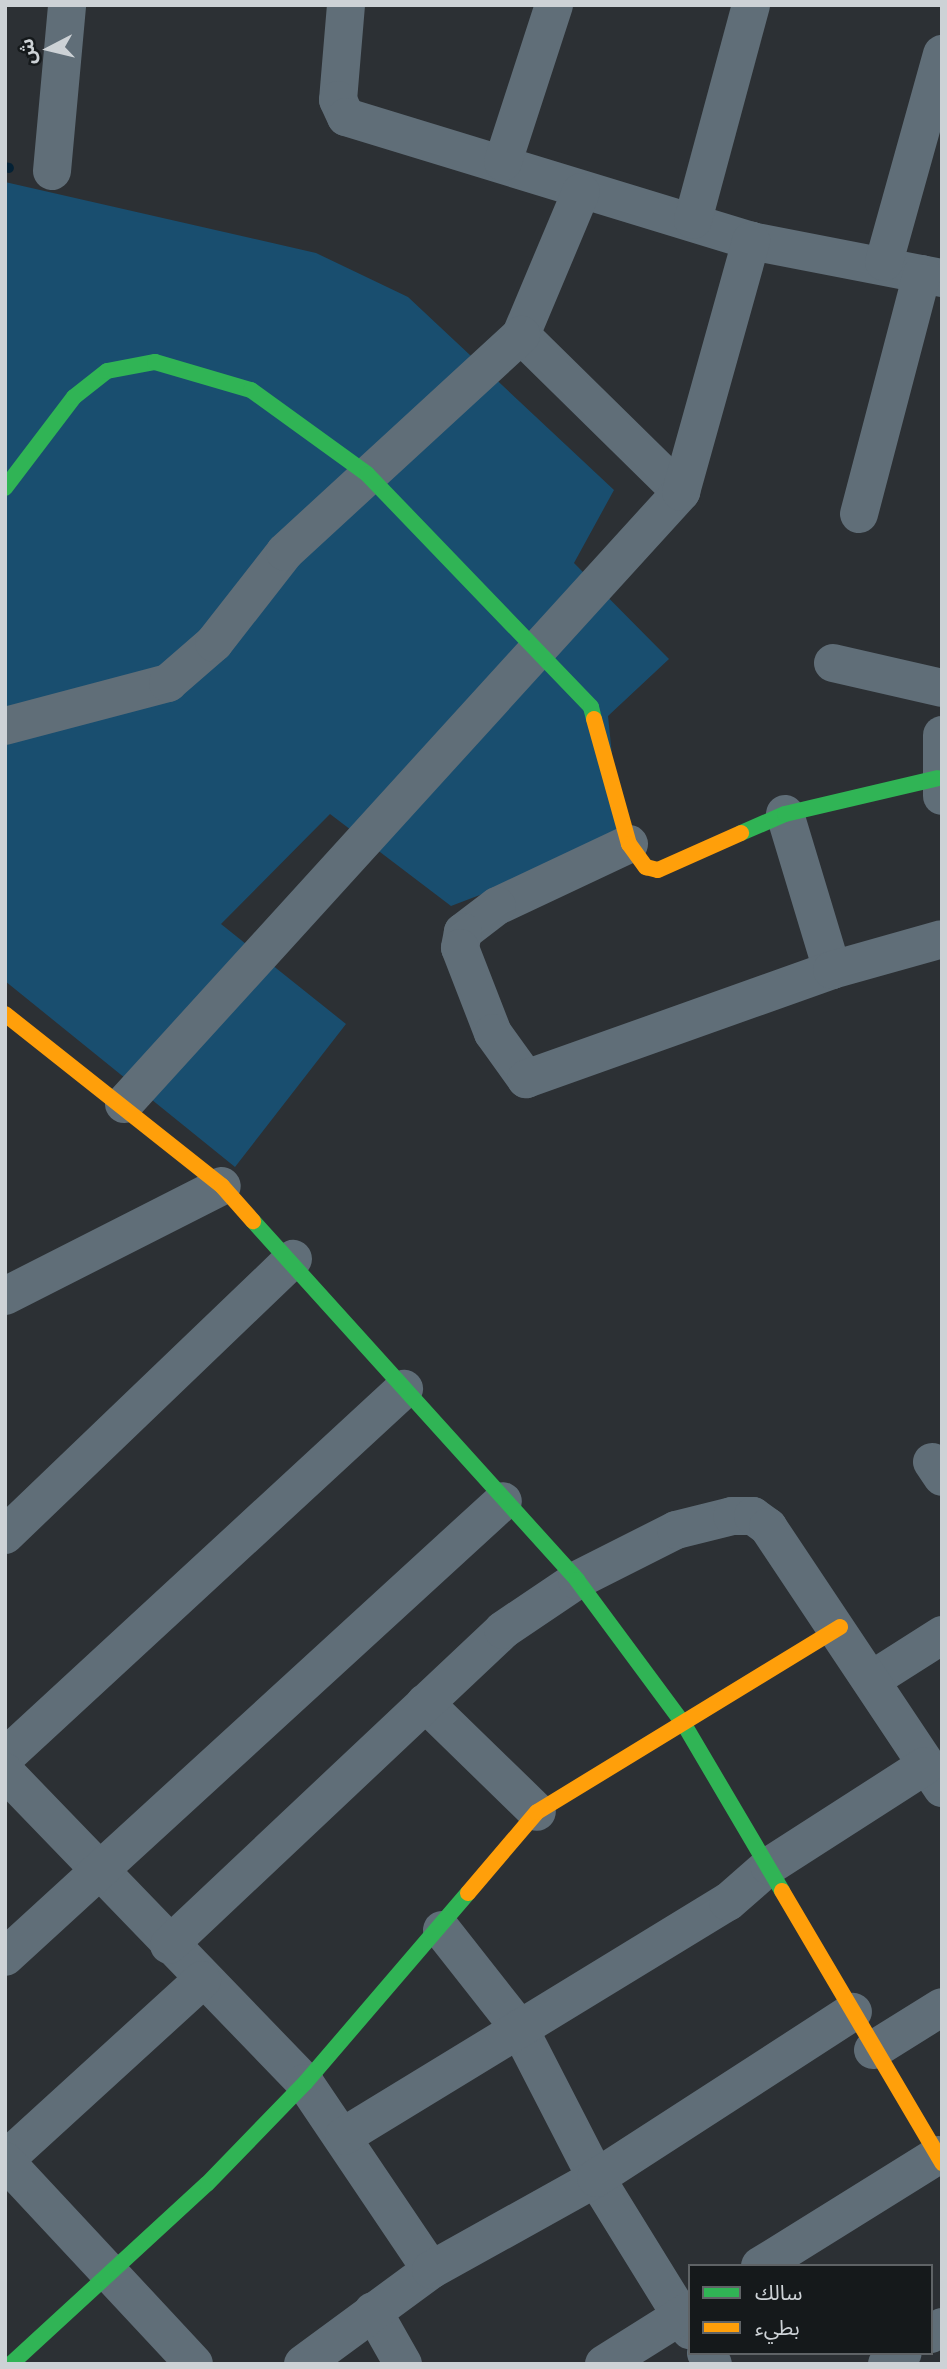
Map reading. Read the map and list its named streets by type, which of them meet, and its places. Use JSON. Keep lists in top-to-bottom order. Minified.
{"legend":["سالك","بطيء"],"north":"left"}
